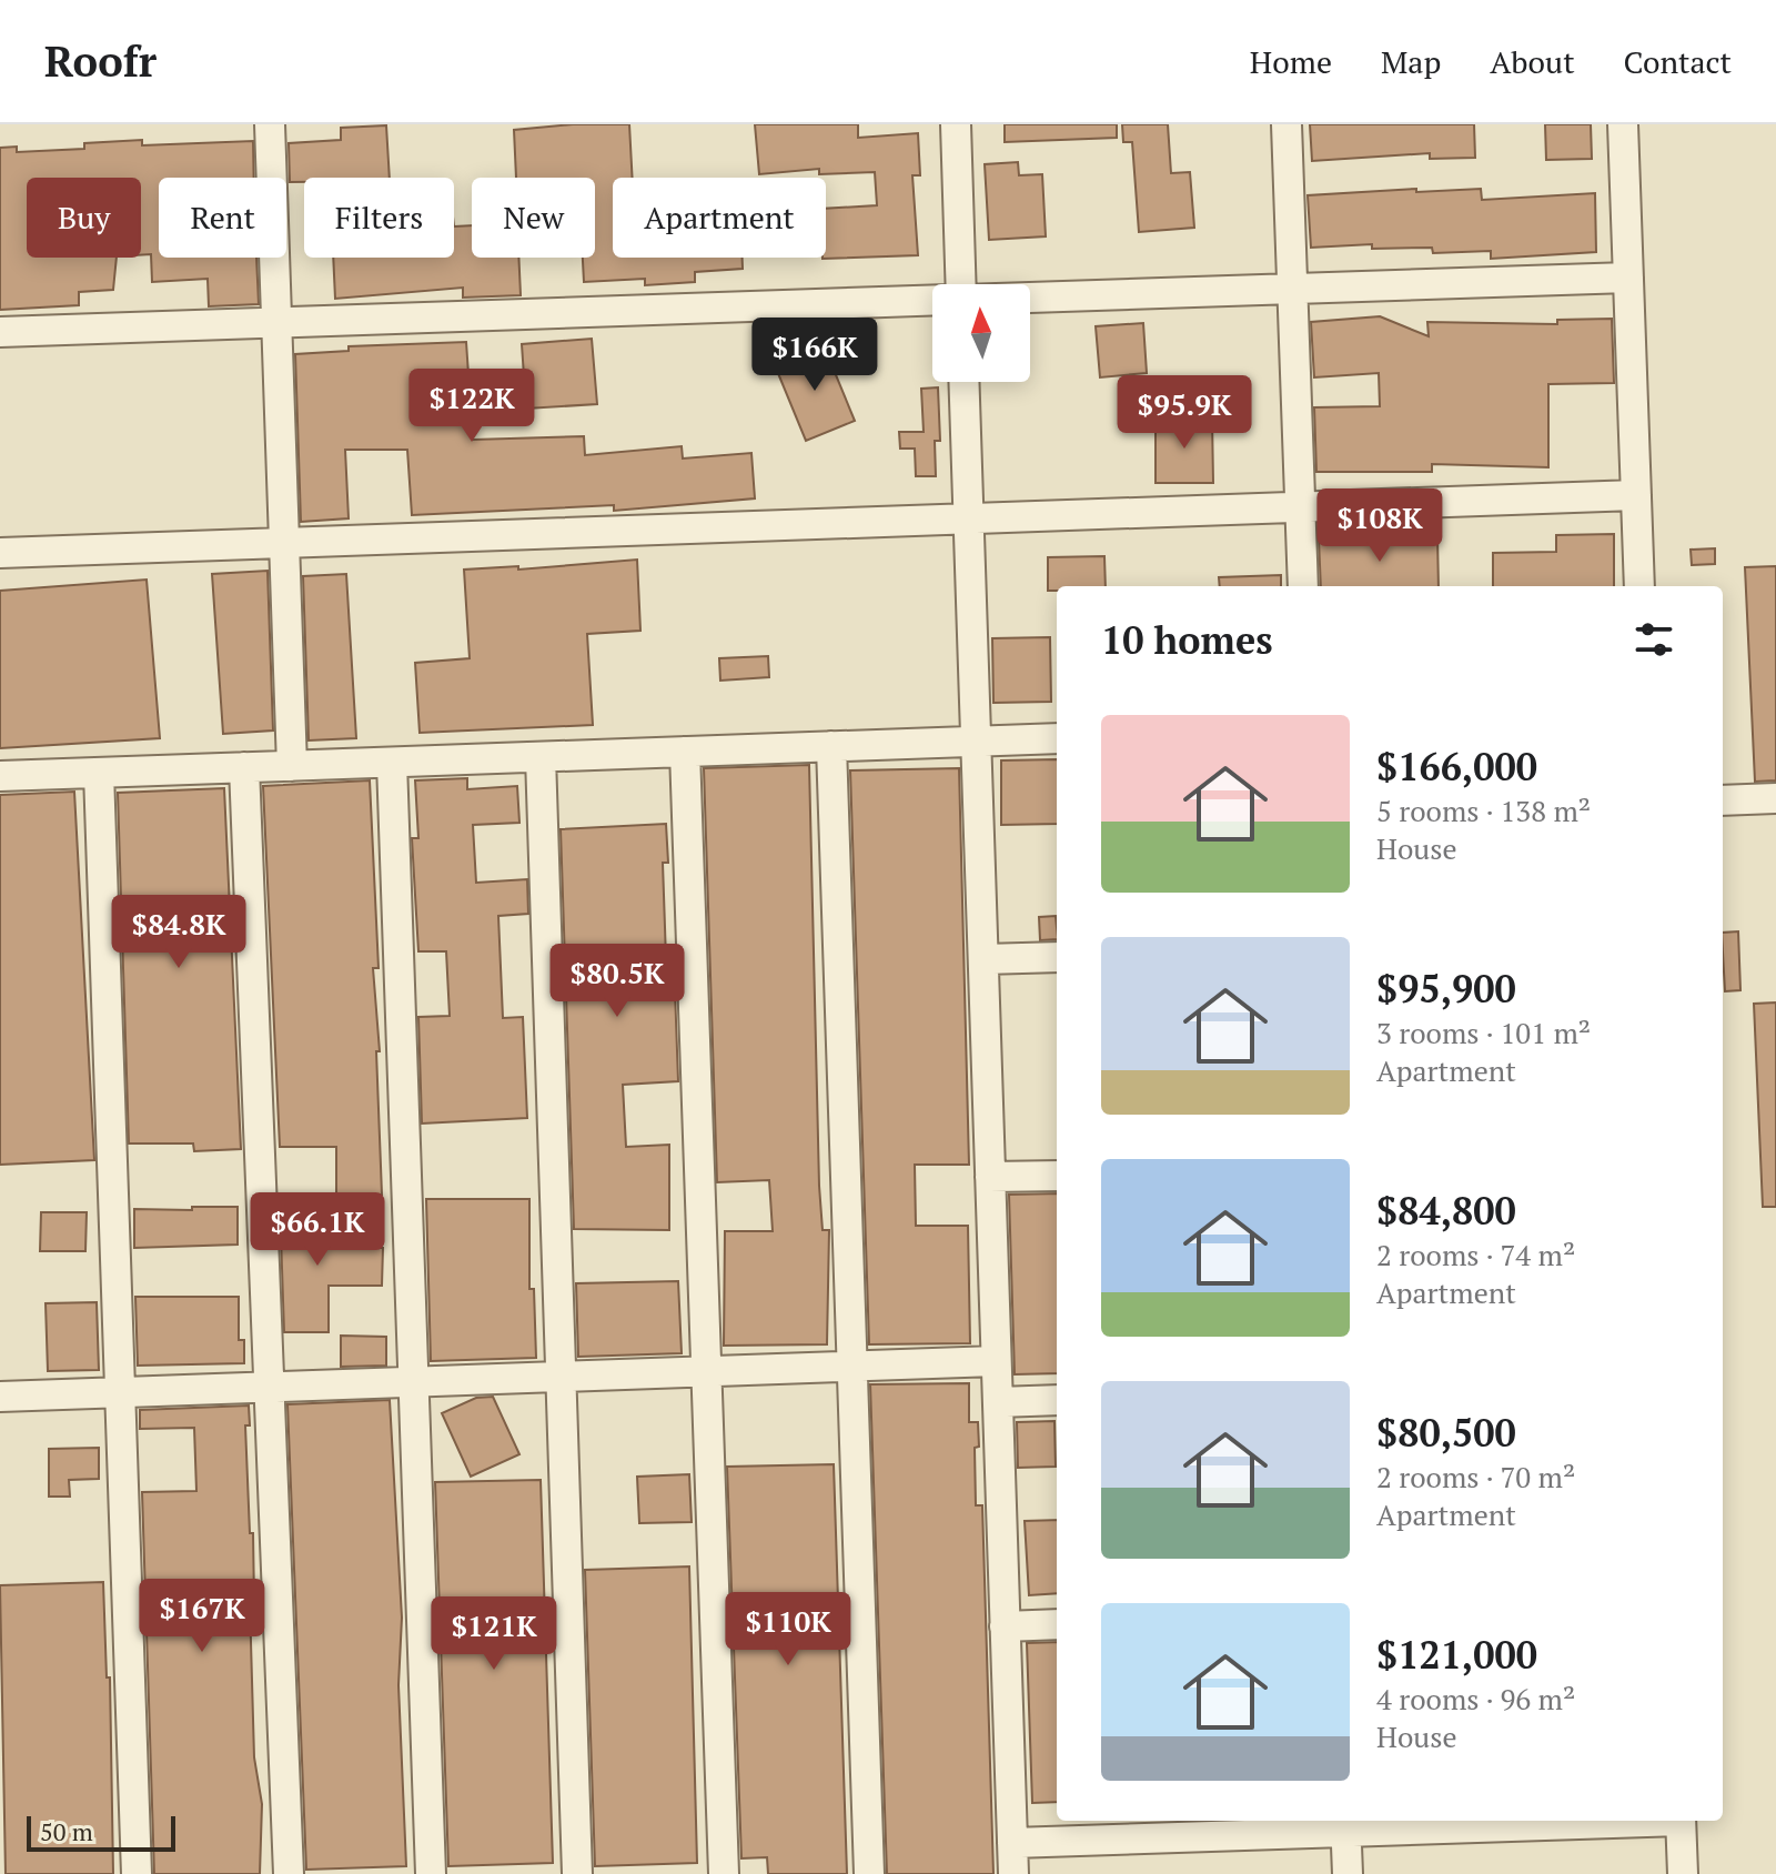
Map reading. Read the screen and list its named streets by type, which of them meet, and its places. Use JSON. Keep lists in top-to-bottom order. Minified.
{"scale_bar":"50 m","north":"top","page":{"header":"Roofr","nav":["Home","Map","About","Contact"],"chip":["Buy","Rent","Filters","New","Apartment"],"price":["$166K","$122K","$95.9K","$108K","$84.8K","$80.5K","$66.1K","$167K","$110K","$121K"],"heading":"10 homes","list":[{"name":"$166,000","note":"5 rooms · 138 m² · House"},{"name":"$95,900","note":"3 rooms · 101 m² · Apartment"},{"name":"$84,800","note":"2 rooms · 74 m² · Apartment"},{"name":"$80,500","note":"2 rooms · 70 m² · Apartment"},{"name":"$121,000","note":"4 rooms · 96 m² · House"}],"scale":"50 m"}}
